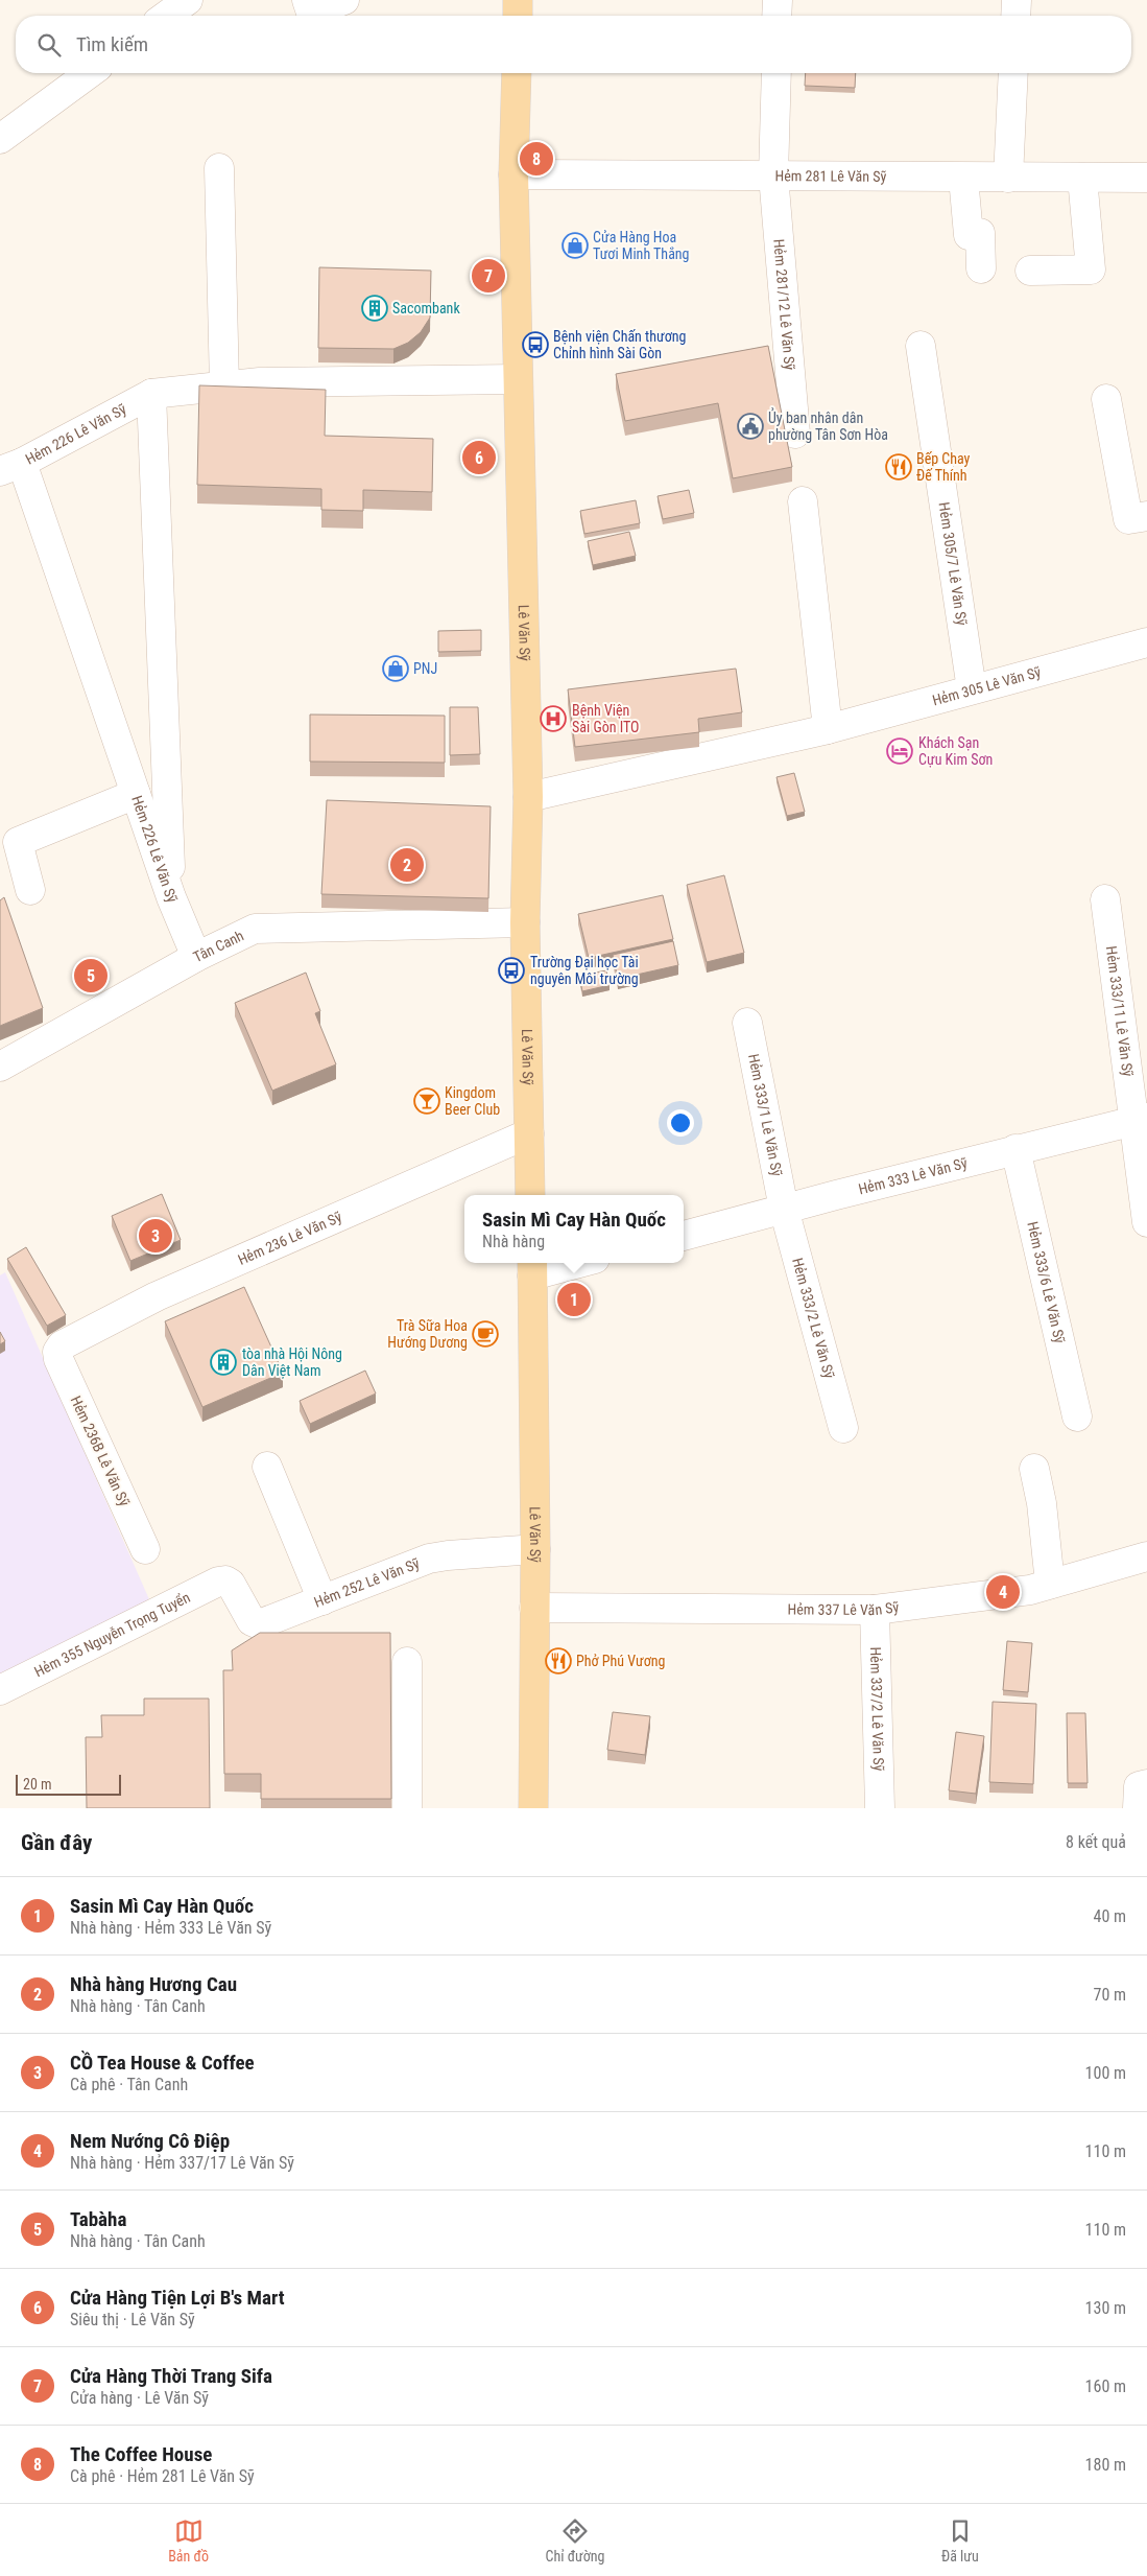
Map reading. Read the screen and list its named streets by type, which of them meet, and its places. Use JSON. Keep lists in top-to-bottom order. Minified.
{"streets":{"main road":["Lê Văn Sỹ"],"street":["Hẻm 281 Lê Văn Sỹ","Hẻm 281/12 Lê Văn Sỹ","Hẻm 226 Lê Văn Sỹ","Hẻm 305/7 Lê Văn Sỹ","Hẻm 305 Lê Văn Sỹ","Tân Canh","Hẻm 333/11 Lê Văn Sỹ","Hẻm 333/1 Lê Văn Sỹ","Hẻm 333 Lê Văn Sỹ","Hẻm 236 Lê Văn Sỹ","Hẻm 333/6 Lê Văn Sỹ","Hẻm 333/2 Lê Văn Sỹ","Hẻm 236B Lê Văn Sỹ","Hẻm 252 Lê Văn Sỹ","Hẻm 337 Lê Văn Sỹ","Hẻm 355 Nguyễn Trọng Tuyển","Hẻm 337/2 Lê Văn Sỹ"]},"crossings":[["Hẻm 281 Lê Văn Sỹ","Hẻm 281/12 Lê Văn Sỹ"],["Hẻm 281 Lê Văn Sỹ","Lê Văn Sỹ"],["Hẻm 226 Lê Văn Sỹ","Lê Văn Sỹ"],["Hẻm 305/7 Lê Văn Sỹ","Hẻm 305 Lê Văn Sỹ"],["Lê Văn Sỹ","Hẻm 305 Lê Văn Sỹ"],["Lê Văn Sỹ","Tân Canh"],["Lê Văn Sỹ","Hẻm 236 Lê Văn Sỹ"],["Lê Văn Sỹ","Hẻm 252 Lê Văn Sỹ"],["Lê Văn Sỹ","Hẻm 337 Lê Văn Sỹ"],["Hẻm 333/11 Lê Văn Sỹ","Hẻm 333 Lê Văn Sỹ"],["Hẻm 333/1 Lê Văn Sỹ","Hẻm 333 Lê Văn Sỹ"],["Hẻm 333/1 Lê Văn Sỹ","Hẻm 333/2 Lê Văn Sỹ"],["Hẻm 333 Lê Văn Sỹ","Hẻm 333/6 Lê Văn Sỹ"],["Hẻm 333 Lê Văn Sỹ","Hẻm 333/2 Lê Văn Sỹ"],["Hẻm 236 Lê Văn Sỹ","Hẻm 236B Lê Văn Sỹ"],["Hẻm 252 Lê Văn Sỹ","Hẻm 355 Nguyễn Trọng Tuyển"],["Hẻm 337 Lê Văn Sỹ","Hẻm 337/2 Lê Văn Sỹ"]],"places":{"shop":["Cửa Hàng Hoa Tươi Minh Thắng","PNJ"],"building":["Sacombank","tòa nhà Hội Nông Dân Việt Nam"],"bus stop":["Bệnh viện Chấn thương Chỉnh hình Sài Gòn","Trường Đại học Tài nguyên Môi trường"],"public building":["Ủy ban nhân dân phường Tân Sơn Hòa"],"restaurant":["Bếp Chay Đế Thính","Phở Phú Vương"],"hospital":["Bệnh Viện Sài Gòn ITO"],"hotel":["Khách Sạn Cựu Kim Sơn"],"bar":["Kingdom Beer Club"],"cafe":["Trà Sữa Hoa Hướng Dương"]},"scale_bar":"20 m","page":{"search":"Tìm kiếm","pins":["8","7","6","2","5","3","1","4"],"popup":["Sasin Mì Cay Hàn Quốc","Nhà hàng"],"scale":"20 m","heading":["Gần đây","8 kết quả"],"list":[{"mark":"1","name":"Sasin Mì Cay Hàn Quốc","note":"Nhà hàng · Hẻm 333 Lê Văn Sỹ","value":"40 m"},{"mark":"2","name":"Nhà hàng Hương Cau","note":"Nhà hàng · Tân Canh","value":"70 m"},{"mark":"3","name":"CỒ Tea House & Coffee","note":"Cà phê · Tân Canh","value":"100 m"},{"mark":"4","name":"Nem Nướng Cô Điệp","note":"Nhà hàng · Hẻm 337/17 Lê Văn Sỹ","value":"110 m"},{"mark":"5","name":"Tabàha","note":"Nhà hàng · Tân Canh","value":"110 m"},{"mark":"6","name":"Cửa Hàng Tiện Lợi B's Mart","note":"Siêu thị · Lê Văn Sỹ","value":"130 m"},{"mark":"7","name":"Cửa Hàng Thời Trang Sifa","note":"Cửa hàng · Lê Văn Sỹ","value":"160 m"},{"mark":"8","name":"The Coffee House","note":"Cà phê · Hẻm 281 Lê Văn Sỹ","value":"180 m"}],"nav":["Bản đồ","Chỉ đường","Đã lưu"]}}
